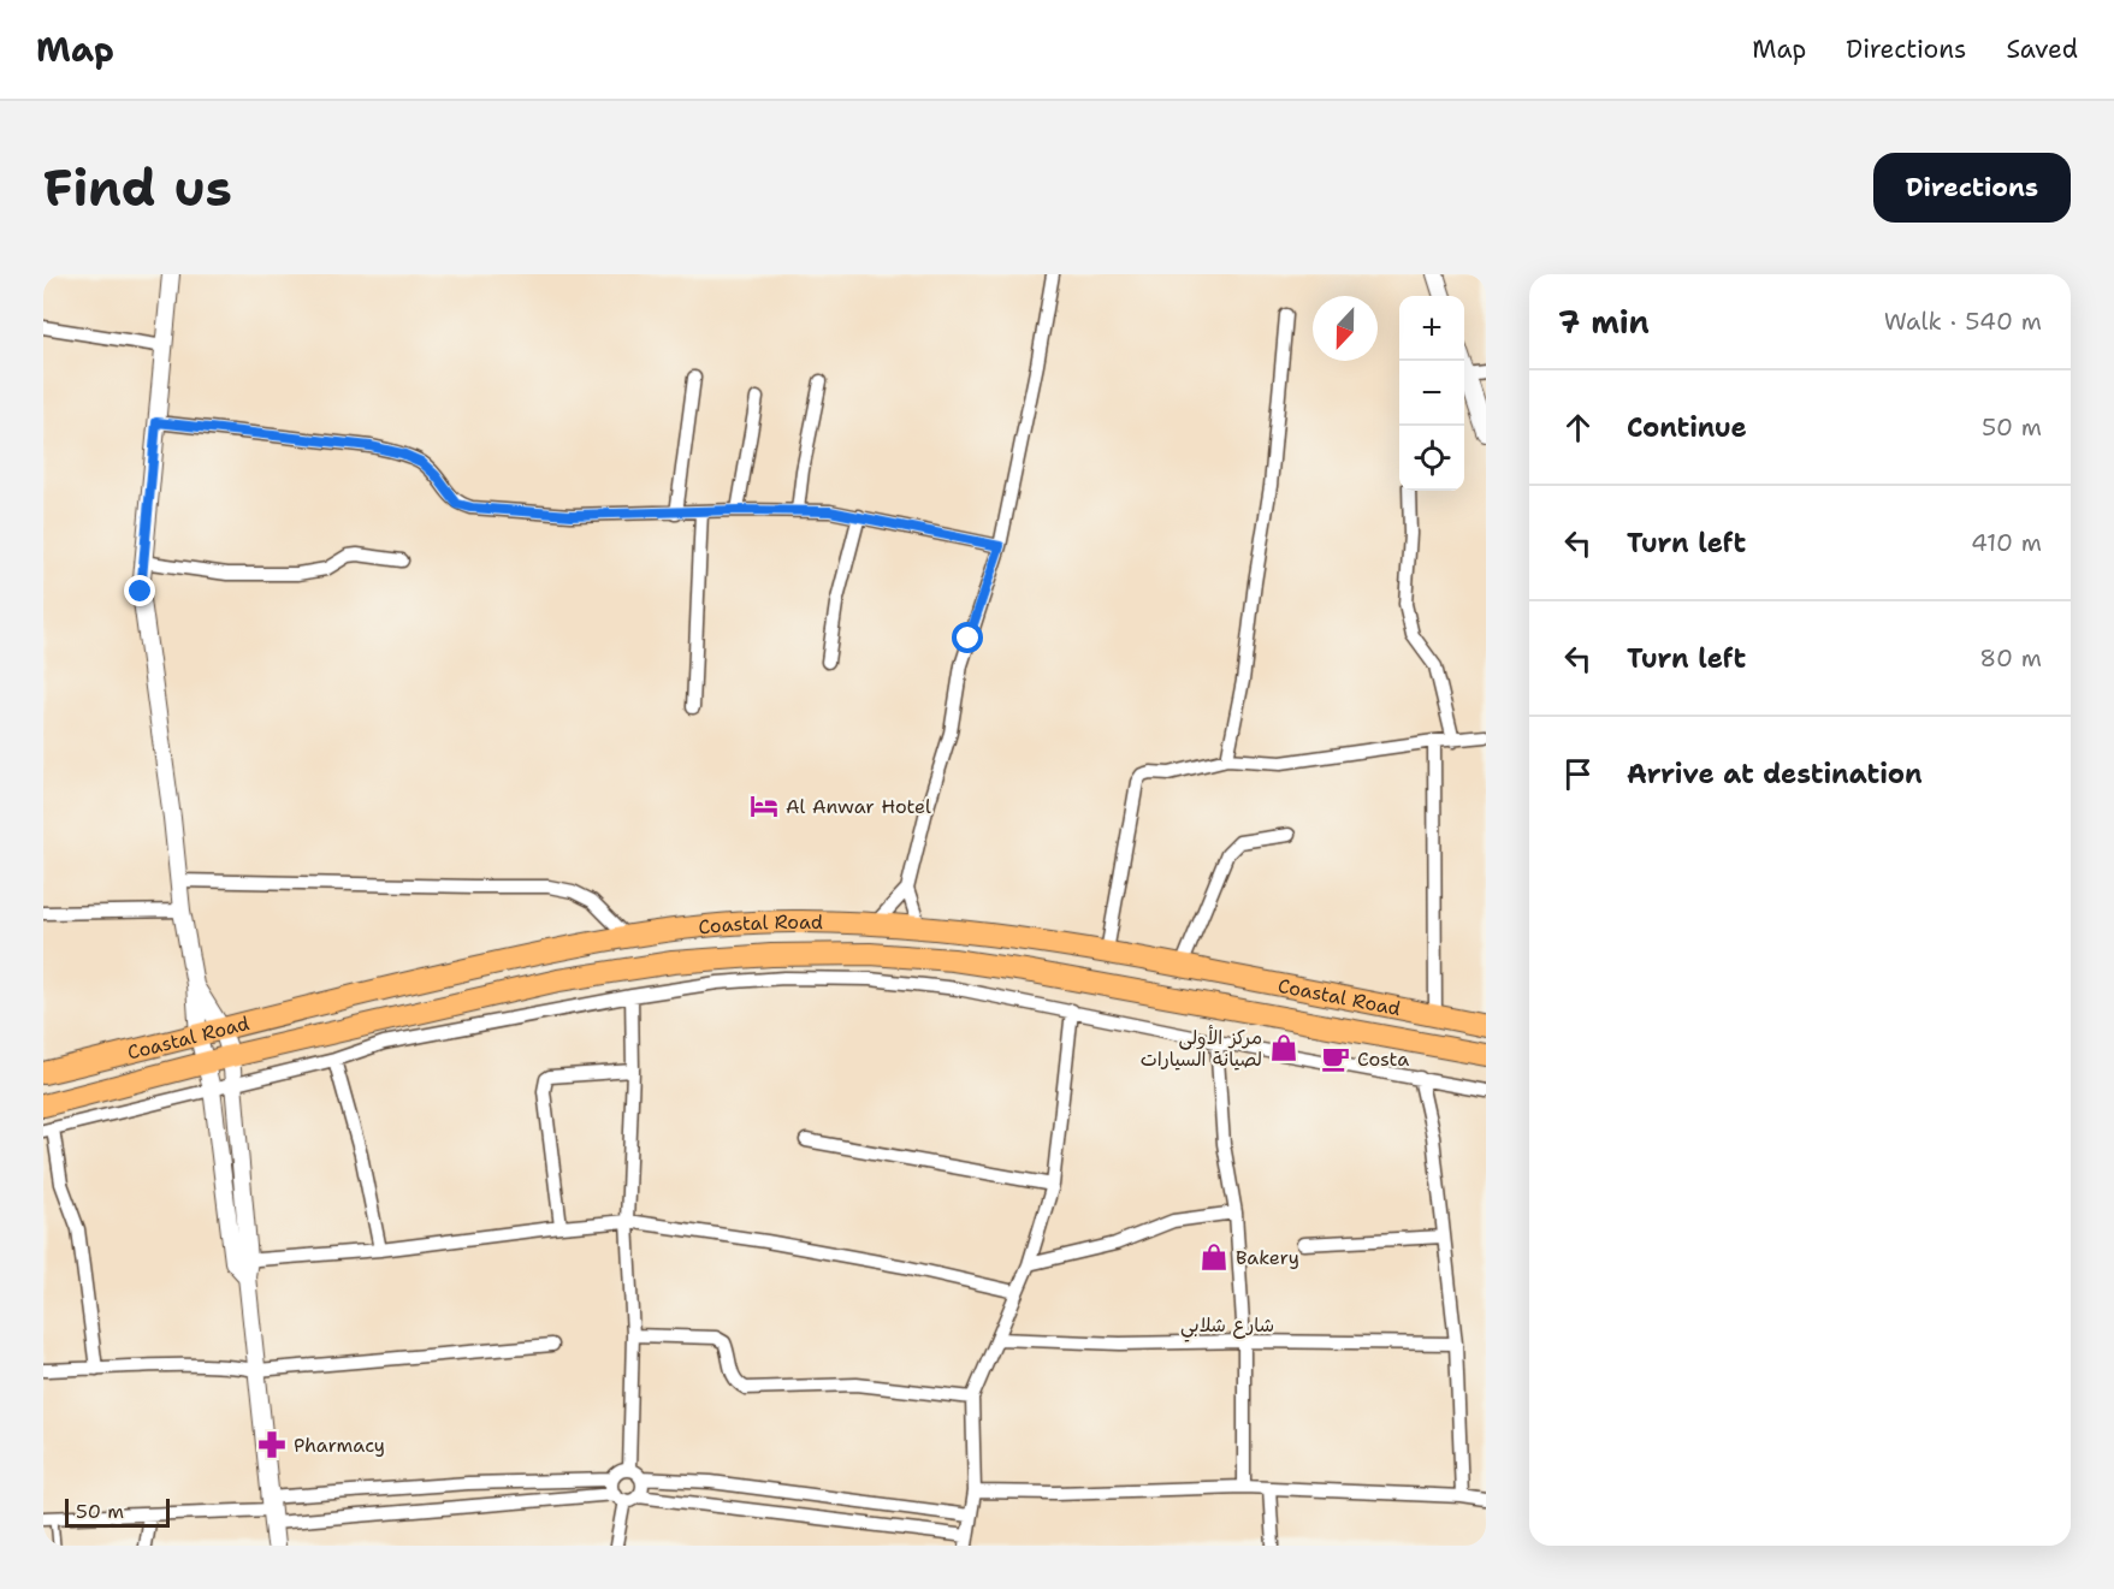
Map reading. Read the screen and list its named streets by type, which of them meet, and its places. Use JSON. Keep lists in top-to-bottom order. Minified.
{"streets":{"highway":["Coastal Road"],"street":["شارع شلابي"]},"places":{"hotel":["Al Anwar Hotel"],"shop":["مركز الأولى لصيانة السيارات","Bakery"],"cafe":["Costa"],"pharmacy":["Pharmacy"]},"scale_bar":"50 m","north":"bottom","page":{"header":"Map","nav":["Map","Directions","Saved"],"buttons":"Directions","title":"Find us","heading":["7 min","Walk · 540 m"],"map_buttons":["+","−"],"list":[["Continue","50 m"],["Turn left","410 m"],["Turn left","80 m"],"Arrive at destination"],"scale":"50 m"}}
